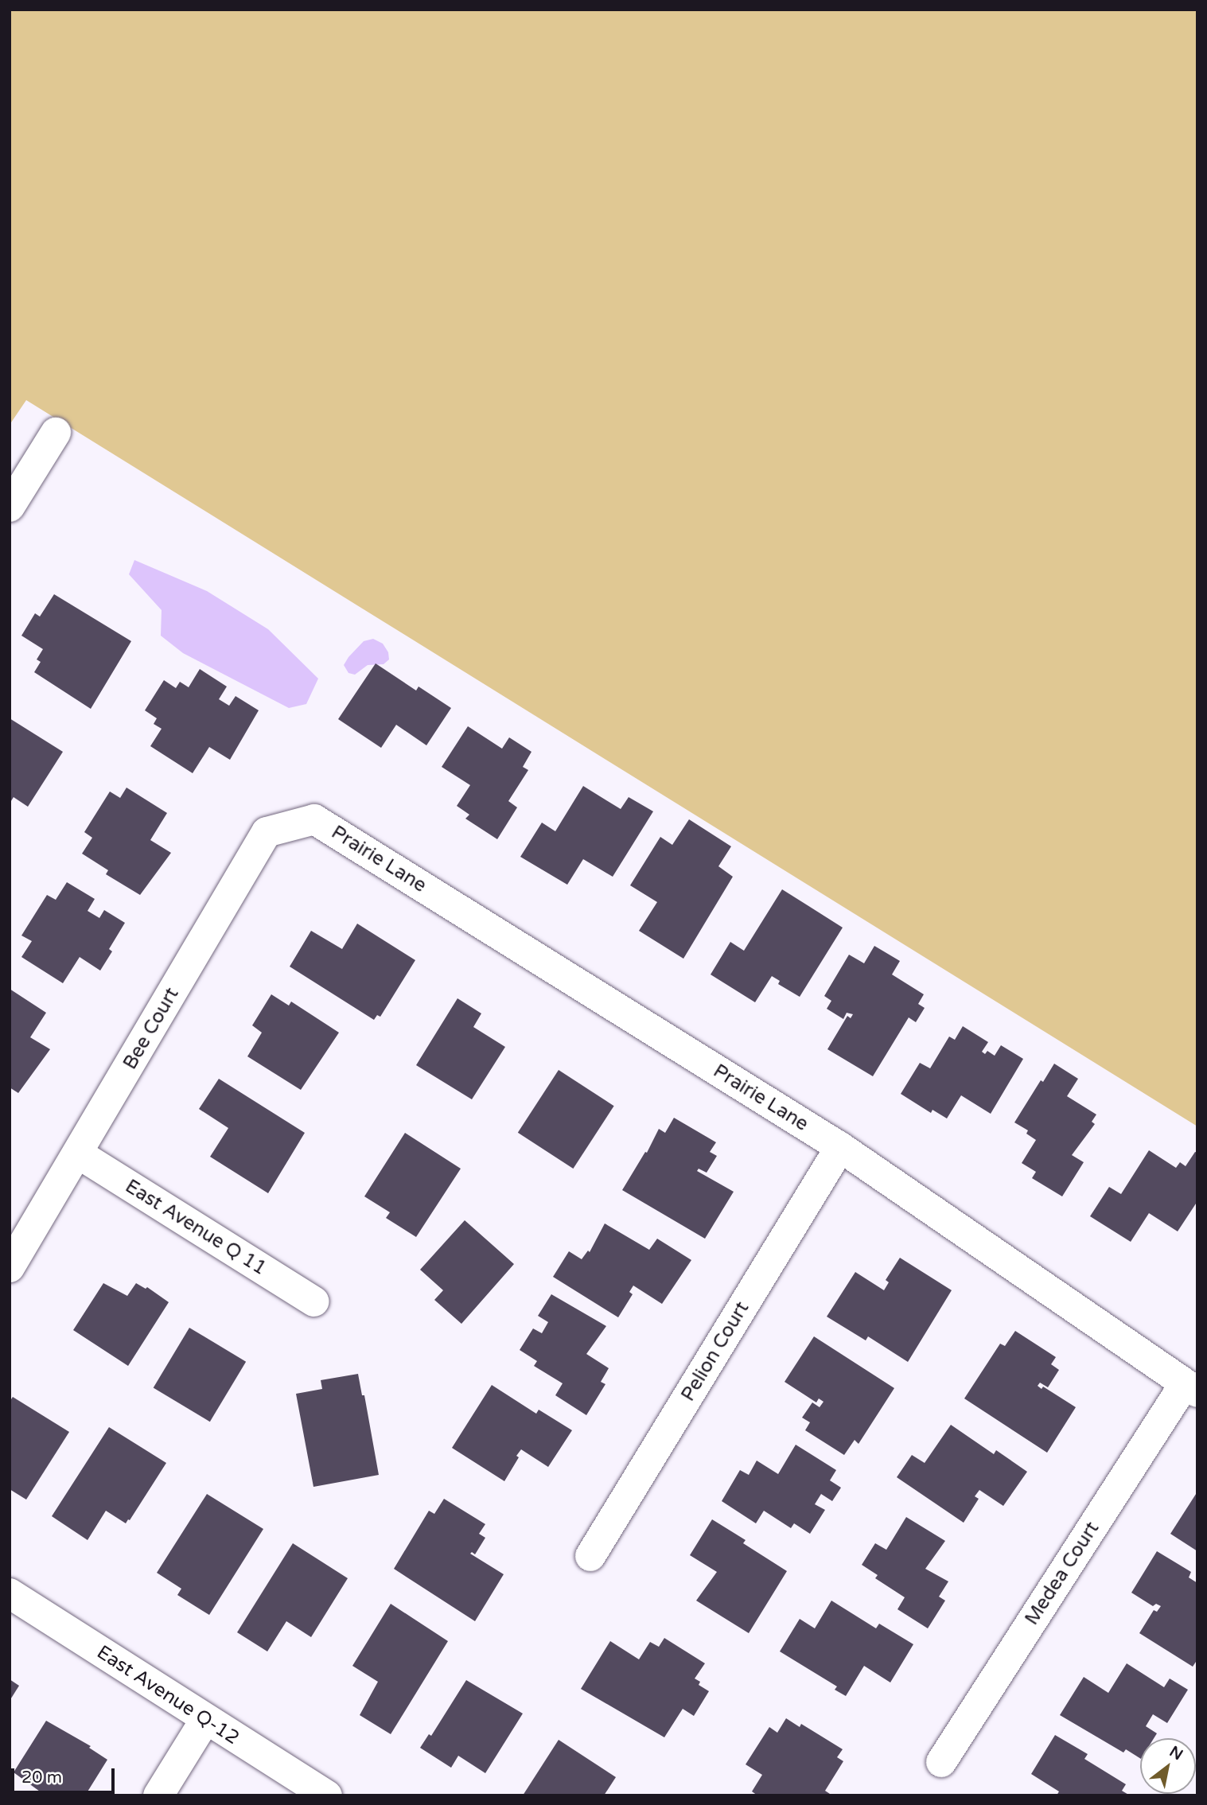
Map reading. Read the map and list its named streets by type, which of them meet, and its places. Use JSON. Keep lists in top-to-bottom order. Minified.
{"streets":{"street":["Prairie Lane","Bee Court","East Avenue Q 11","Pelion Court","Medea Court","East Avenue Q-12"]},"crossings":[["Prairie Lane","Bee Court"],["Prairie Lane","Pelion Court"],["Prairie Lane","Medea Court"],["Bee Court","East Avenue Q 11"]],"scale_bar":"20 m","north":"top right"}
